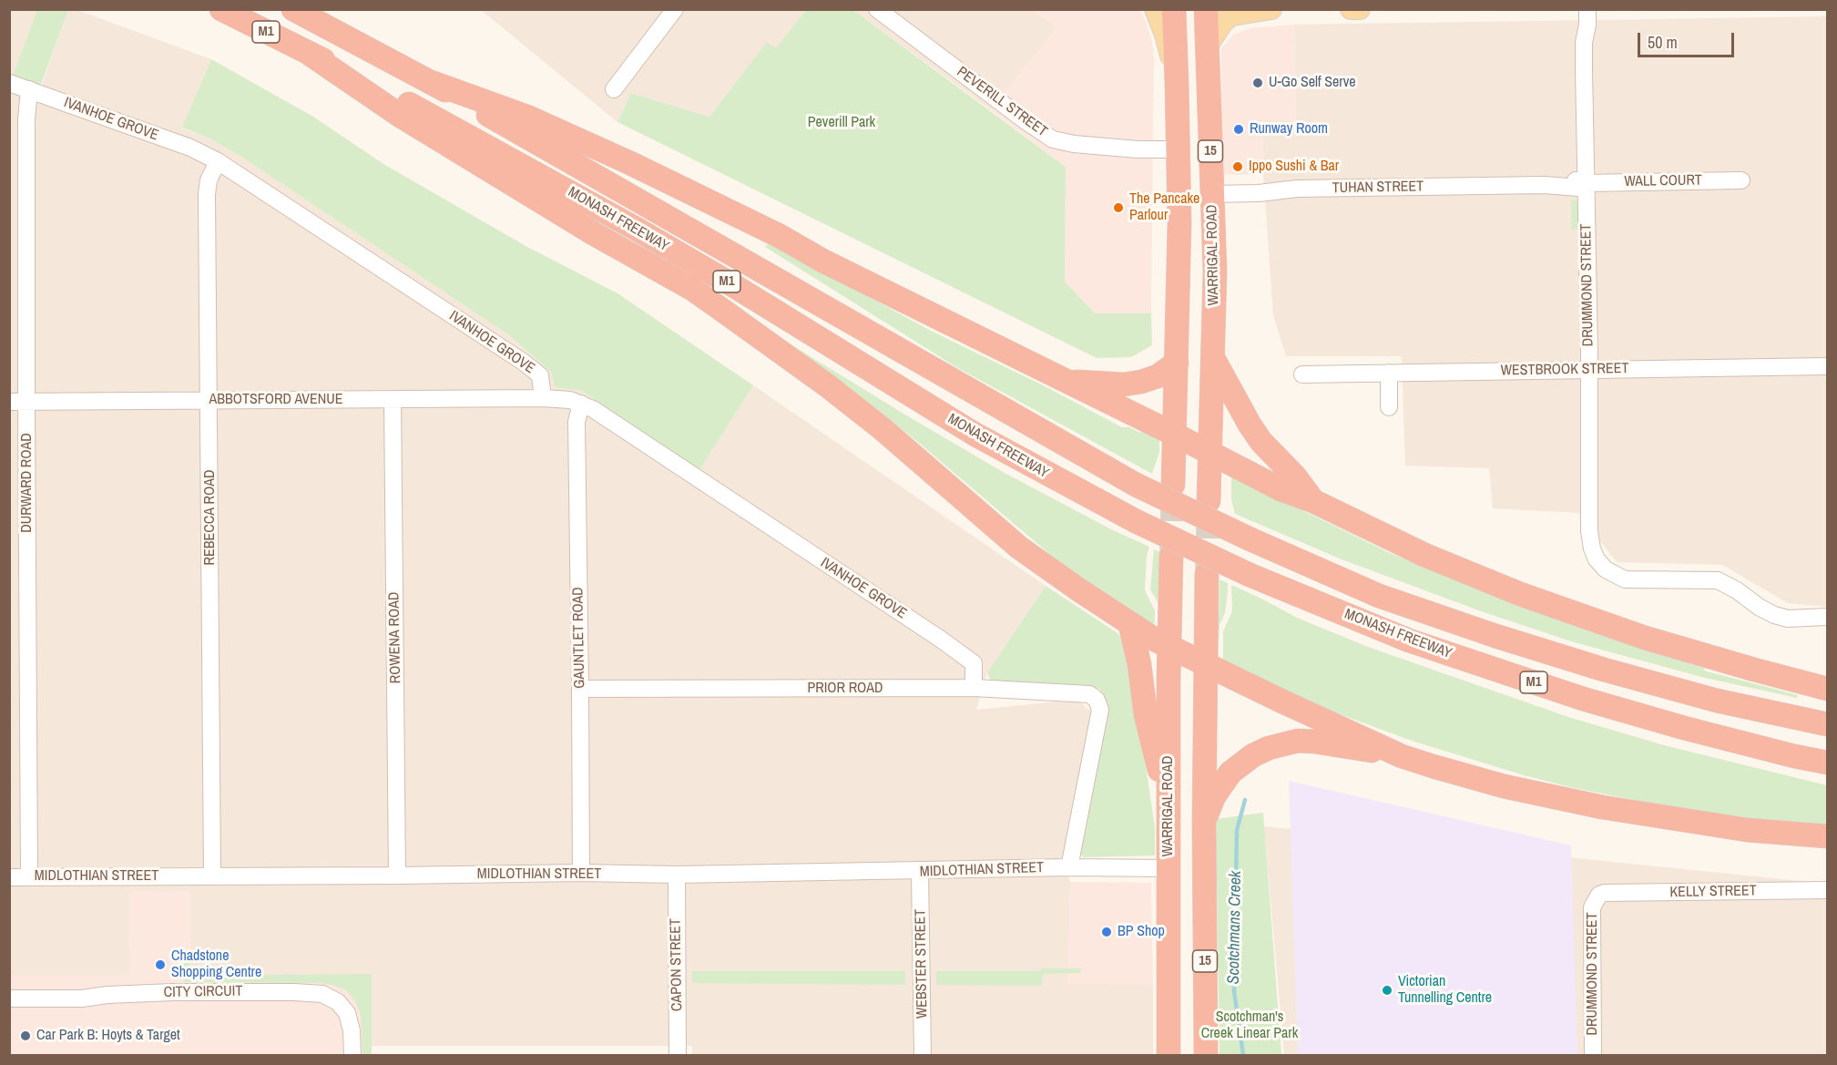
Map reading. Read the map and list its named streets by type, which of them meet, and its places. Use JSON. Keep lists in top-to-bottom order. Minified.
{"streets":{"highway":["M1","15","MONASH FREEWAY","WARRIGAL ROAD"],"street":["PEVERILL STREET","IVANHOE GROVE","WALL COURT","TUHAN STREET","DRUMMOND STREET","WESTBROOK STREET","ABBOTSFORD AVENUE","DURWARD ROAD","REBECCA ROAD","ROWENA ROAD","GAUNTLET ROAD","PRIOR ROAD","MIDLOTHIAN STREET","KELLY STREET","WEBSTER STREET","CAPON STREET","CITY CIRCUIT"]},"crossings":[["PEVERILL STREET","15"],["IVANHOE GROVE","ABBOTSFORD AVENUE"],["IVANHOE GROVE","DURWARD ROAD"],["IVANHOE GROVE","REBECCA ROAD"],["IVANHOE GROVE","GAUNTLET ROAD"],["IVANHOE GROVE","PRIOR ROAD"],["WALL COURT","TUHAN STREET"],["WALL COURT","DRUMMOND STREET"],["TUHAN STREET","WARRIGAL ROAD"],["TUHAN STREET","DRUMMOND STREET"],["WARRIGAL ROAD","MIDLOTHIAN STREET"],["DRUMMOND STREET","WESTBROOK STREET"],["DRUMMOND STREET","KELLY STREET"],["ABBOTSFORD AVENUE","DURWARD ROAD"],["ABBOTSFORD AVENUE","REBECCA ROAD"],["ABBOTSFORD AVENUE","ROWENA ROAD"],["DURWARD ROAD","MIDLOTHIAN STREET"],["REBECCA ROAD","MIDLOTHIAN STREET"],["ROWENA ROAD","MIDLOTHIAN STREET"],["GAUNTLET ROAD","PRIOR ROAD"],["GAUNTLET ROAD","MIDLOTHIAN STREET"],["PRIOR ROAD","MIDLOTHIAN STREET"],["MIDLOTHIAN STREET","WEBSTER STREET"],["MIDLOTHIAN STREET","CAPON STREET"]],"water":["Scotchmans Creek"],"parks":["Peverill Park","Scotchman's Creek Linear Park"],"places":["U-Go Self Serve","Runway Room","Ippo Sushi & Bar","The Pancake Parlour","BP Shop","Chadstone Shopping Centre","Victorian Tunnelling Centre","Car Park B: Hoyts & Target"],"scale_bar":"50 m"}
